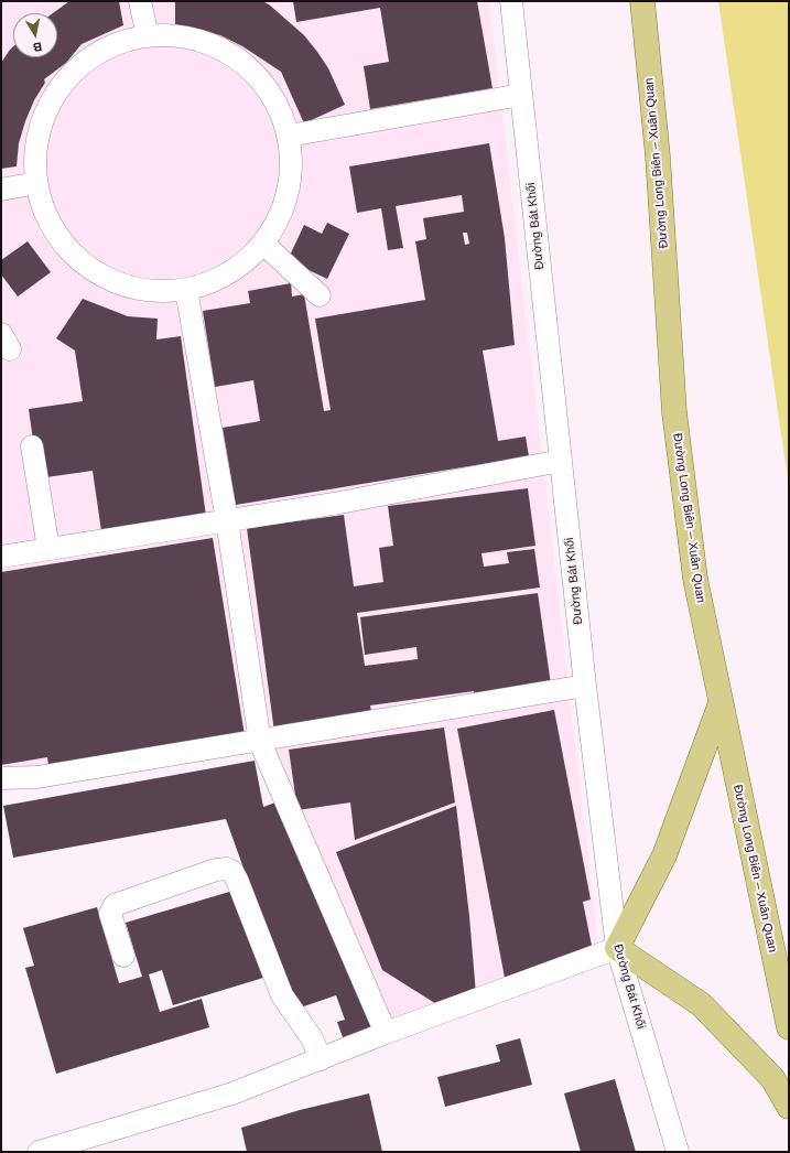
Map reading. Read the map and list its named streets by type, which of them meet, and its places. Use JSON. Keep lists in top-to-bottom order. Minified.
{"streets":{"main road":["Đường Long Biên – Xuân Quan"],"street":["Đường Bát Khối"]},"north":"bottom"}
